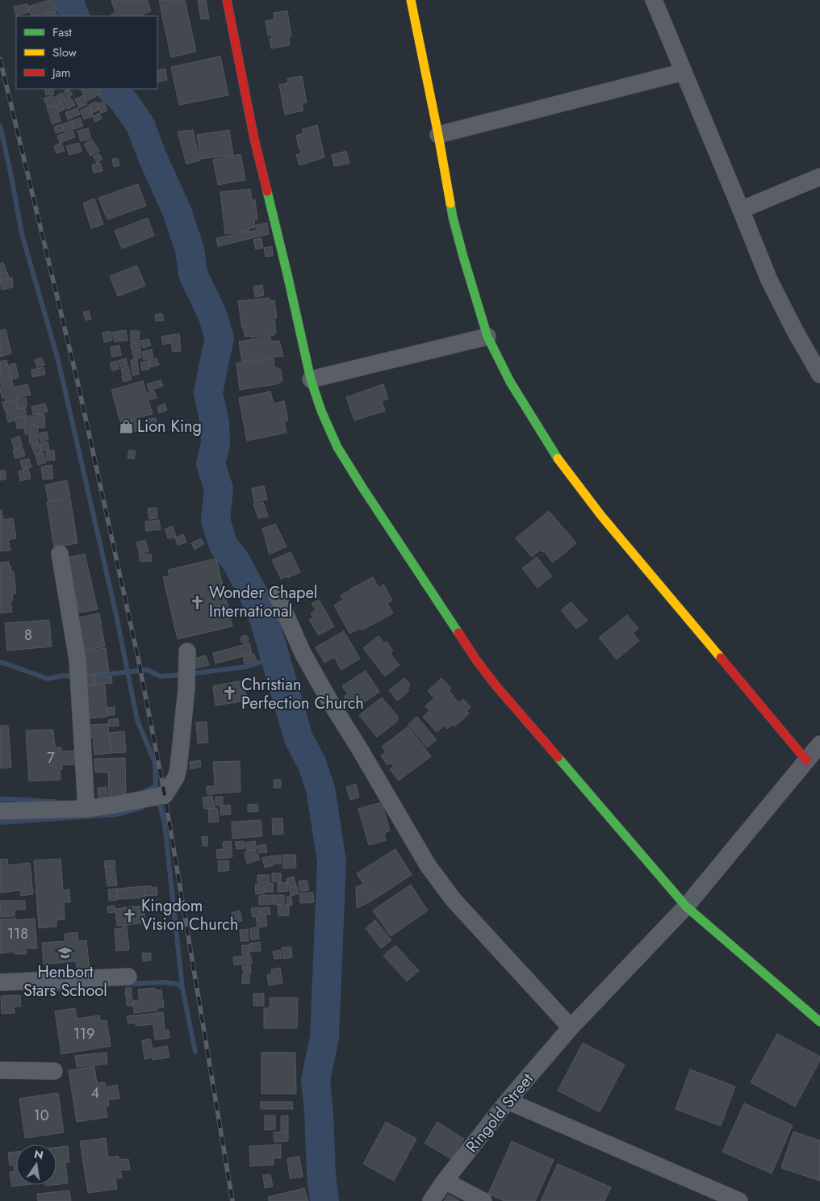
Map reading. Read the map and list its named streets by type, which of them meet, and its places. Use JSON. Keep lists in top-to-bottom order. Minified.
{"streets":{"street":["Ringold Street"]},"places":{"shop":["Lion King"],"church":["Wonder Chapel International","Christian Perfection Church","Kingdom Vision Church"],"school or university":["Henbort Stars School"]},"house_numbers":["8","7","118","119","4","10"],"legend":["Fast","Slow","Jam"],"north":"top"}
